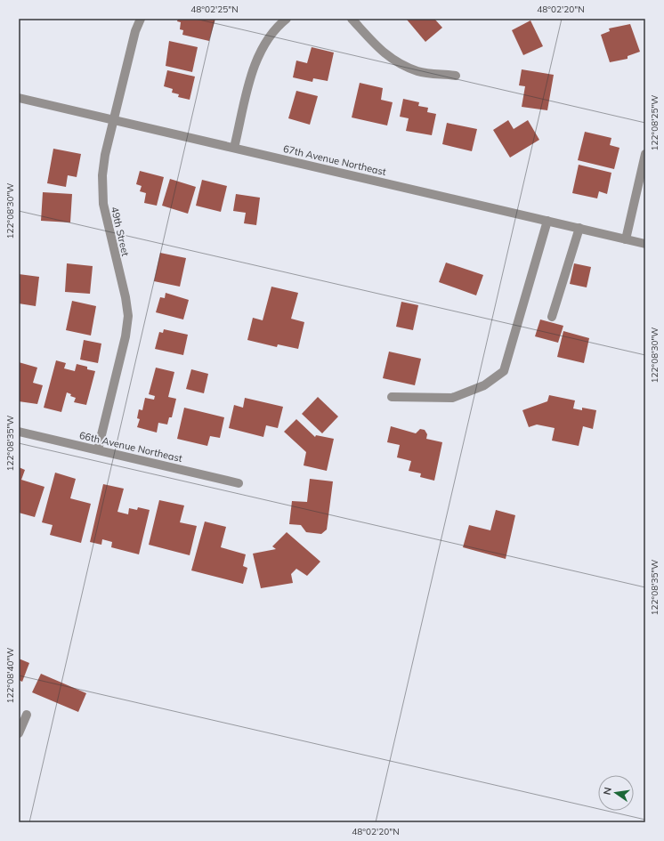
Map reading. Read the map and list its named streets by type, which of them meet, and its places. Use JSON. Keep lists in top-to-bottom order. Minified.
{"streets":{"street":["67th Avenue Northeast","49th Street","66th Avenue Northeast"]},"crossings":[["67th Avenue Northeast","49th Street"],["49th Street","66th Avenue Northeast"]],"north":"left","coordinates":["48°02'25\"N","48°02'20\"N","122°08'25\"W","122°08'30\"W","122°08'35\"W","122°08'40\"W"]}
